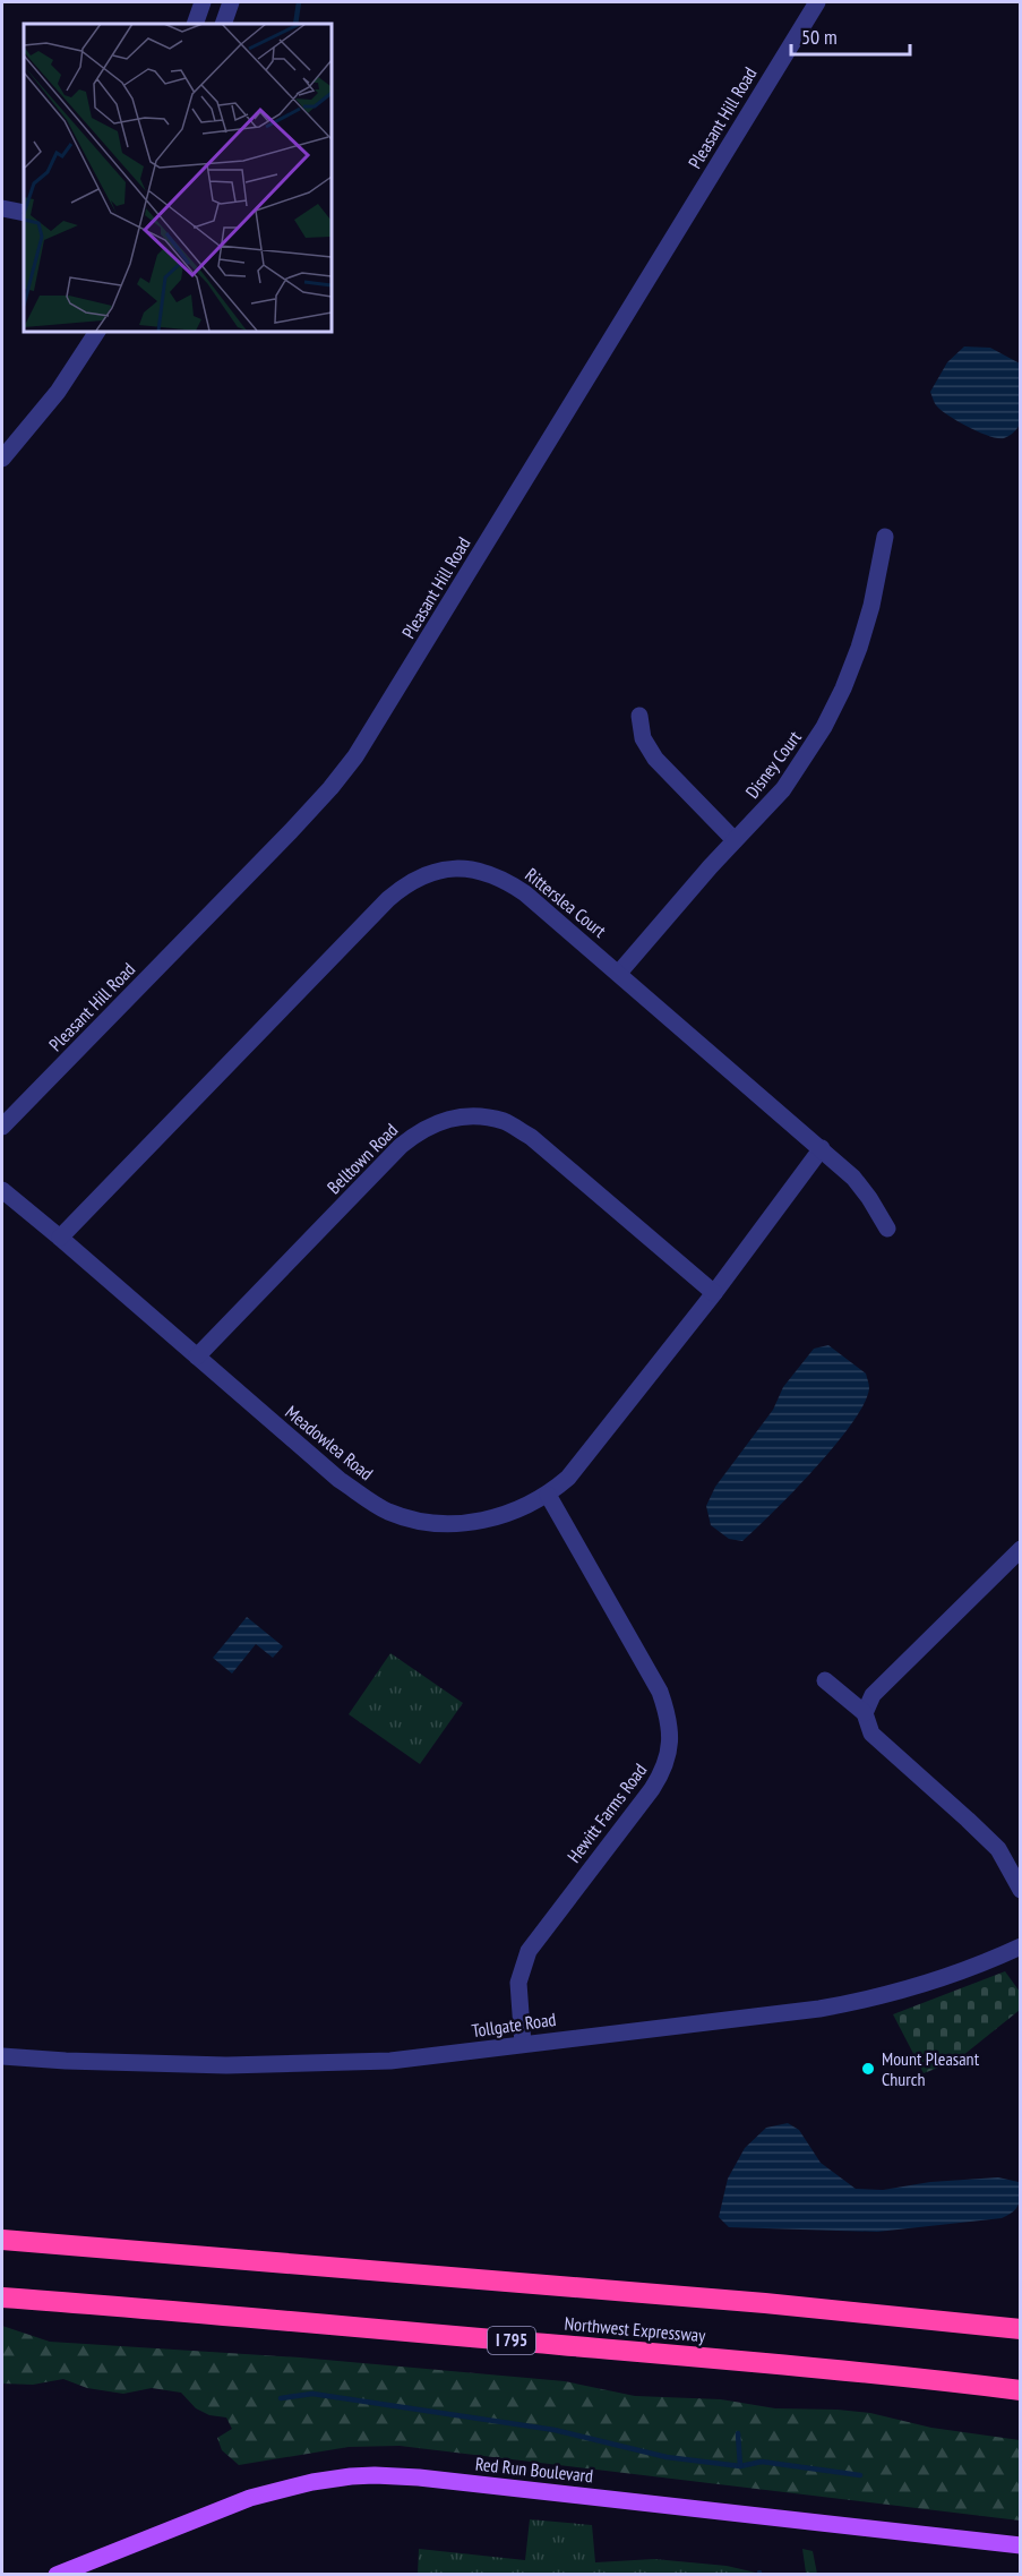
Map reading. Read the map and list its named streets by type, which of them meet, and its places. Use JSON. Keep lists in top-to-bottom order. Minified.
{"streets":{"highway":["Northwest Expressway","I 795"],"main road":["Red Run Boulevard"],"street":["Pleasant Hill Road","Disney Court","Ritterslea Court","Belltown Road","Meadowlea Road","Hewitt Farms Road","Tollgate Road"]},"crossings":[["Disney Court","Ritterslea Court"],["Ritterslea Court","Meadowlea Road"],["Belltown Road","Meadowlea Road"],["Meadowlea Road","Hewitt Farms Road"],["Hewitt Farms Road","Tollgate Road"]],"places":["Mount Pleasant Church"],"scale_bar":"50 m"}
